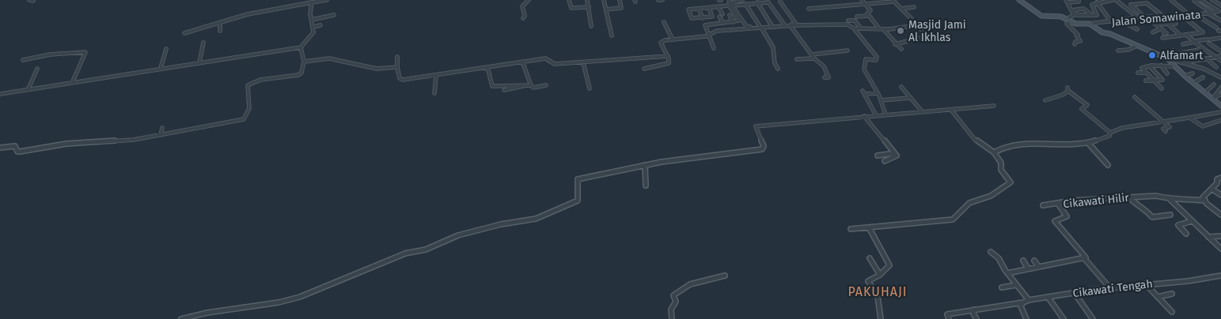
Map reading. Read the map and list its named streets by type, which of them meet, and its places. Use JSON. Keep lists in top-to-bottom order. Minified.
{"streets":{"street":["Jalan Somawinata","Cikawati Hilir","Cikawati Tengah"]},"districts":["PAKUHAJI"],"places":["Masjid Jami Al Ikhlas","Alfamart"]}
